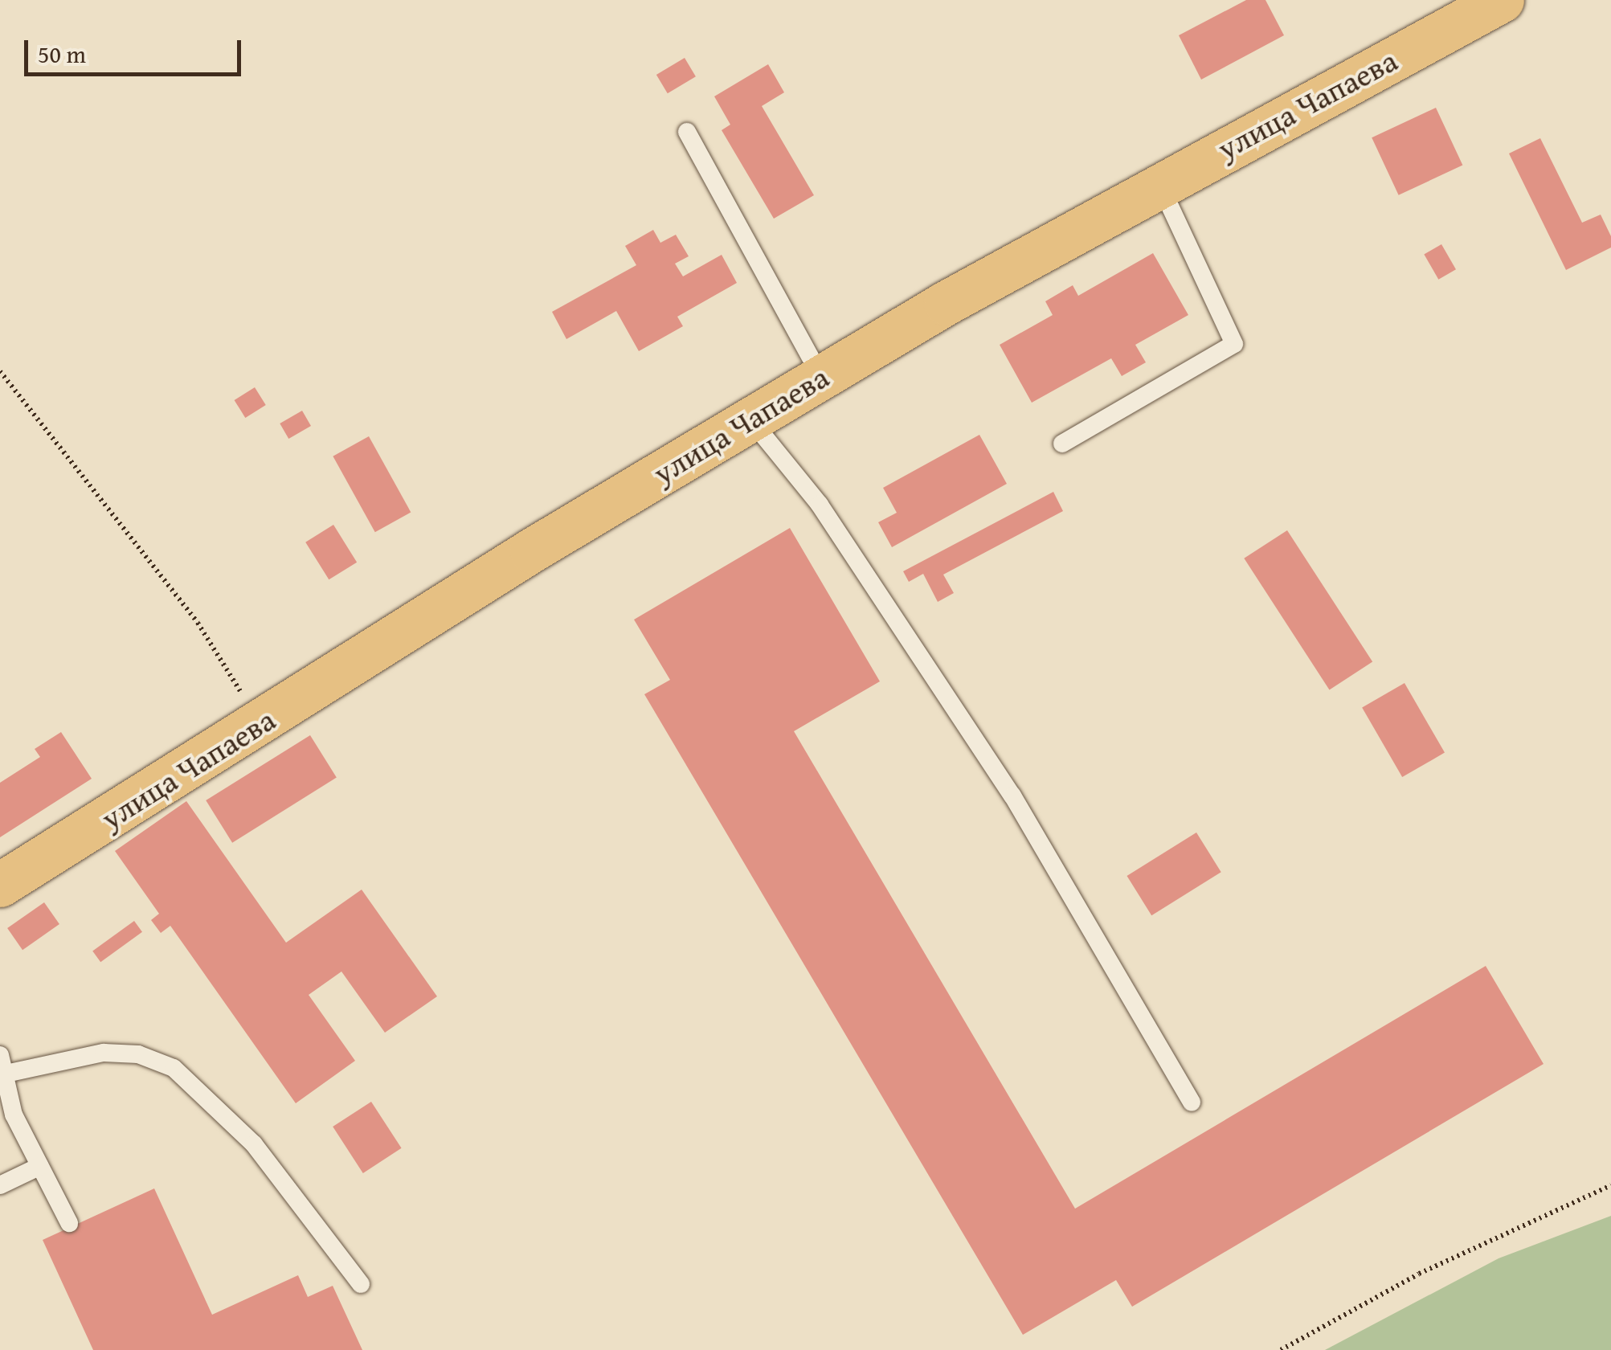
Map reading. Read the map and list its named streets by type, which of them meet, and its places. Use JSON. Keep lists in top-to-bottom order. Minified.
{"streets":{"main road":["улица Чапаева"]},"scale_bar":"50 m"}
